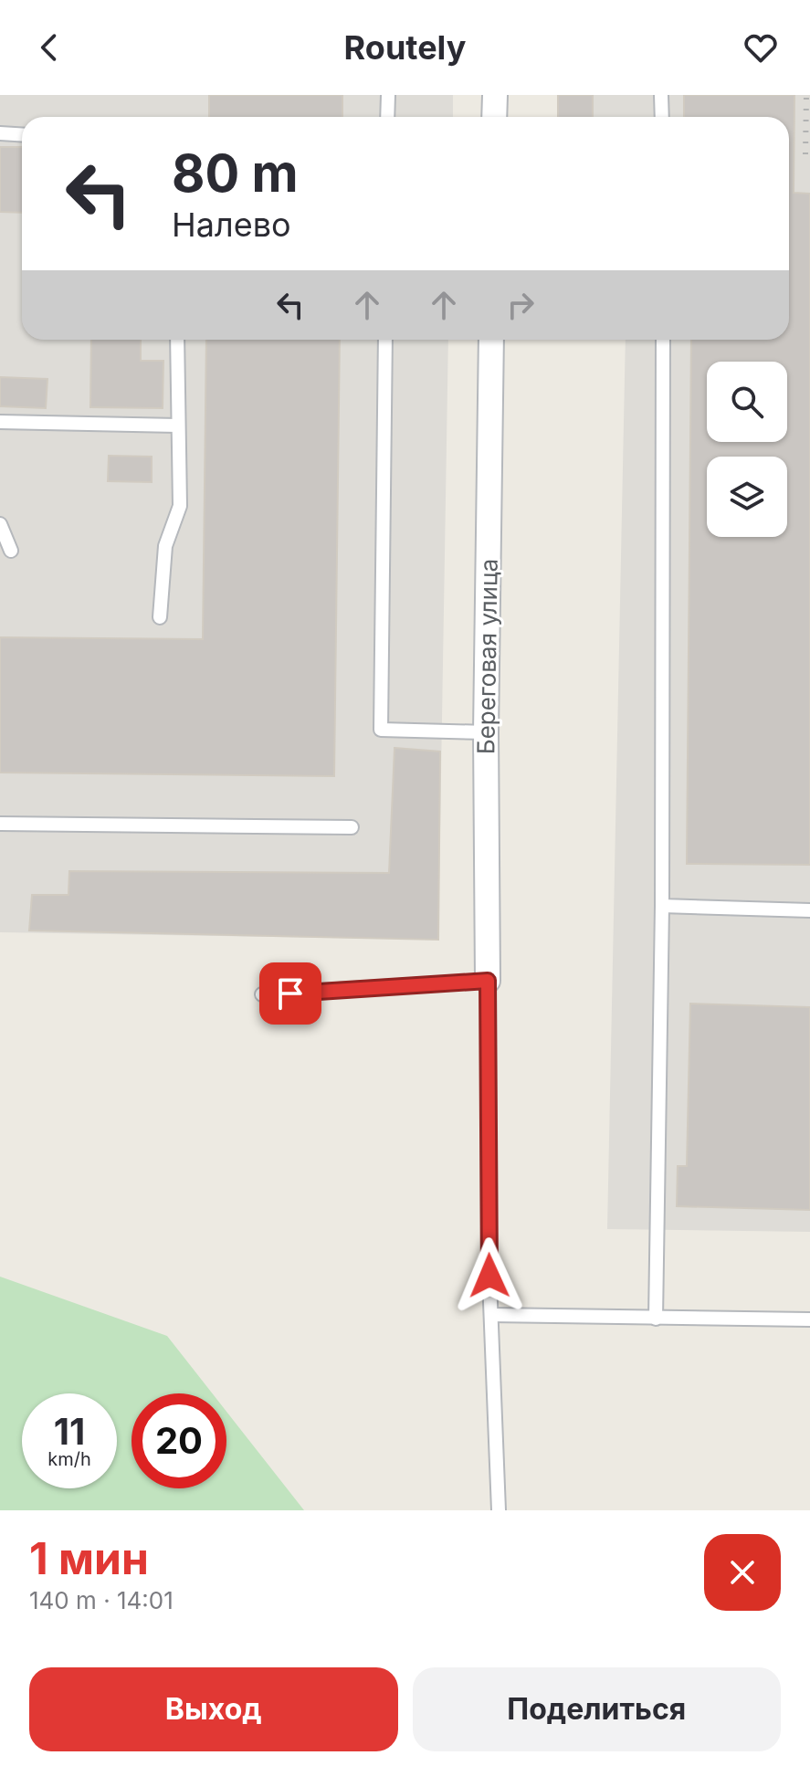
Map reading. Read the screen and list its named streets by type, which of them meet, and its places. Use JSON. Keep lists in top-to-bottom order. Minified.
{"streets":{"street":["Береговая улица"]},"page":{"header":"Routely","turn":["80 m","Налево"],"speed":"11 km/h","limit":"20","heading":["1 мин","140 m · 14:01"],"buttons":["Выход","Поделиться"]}}
